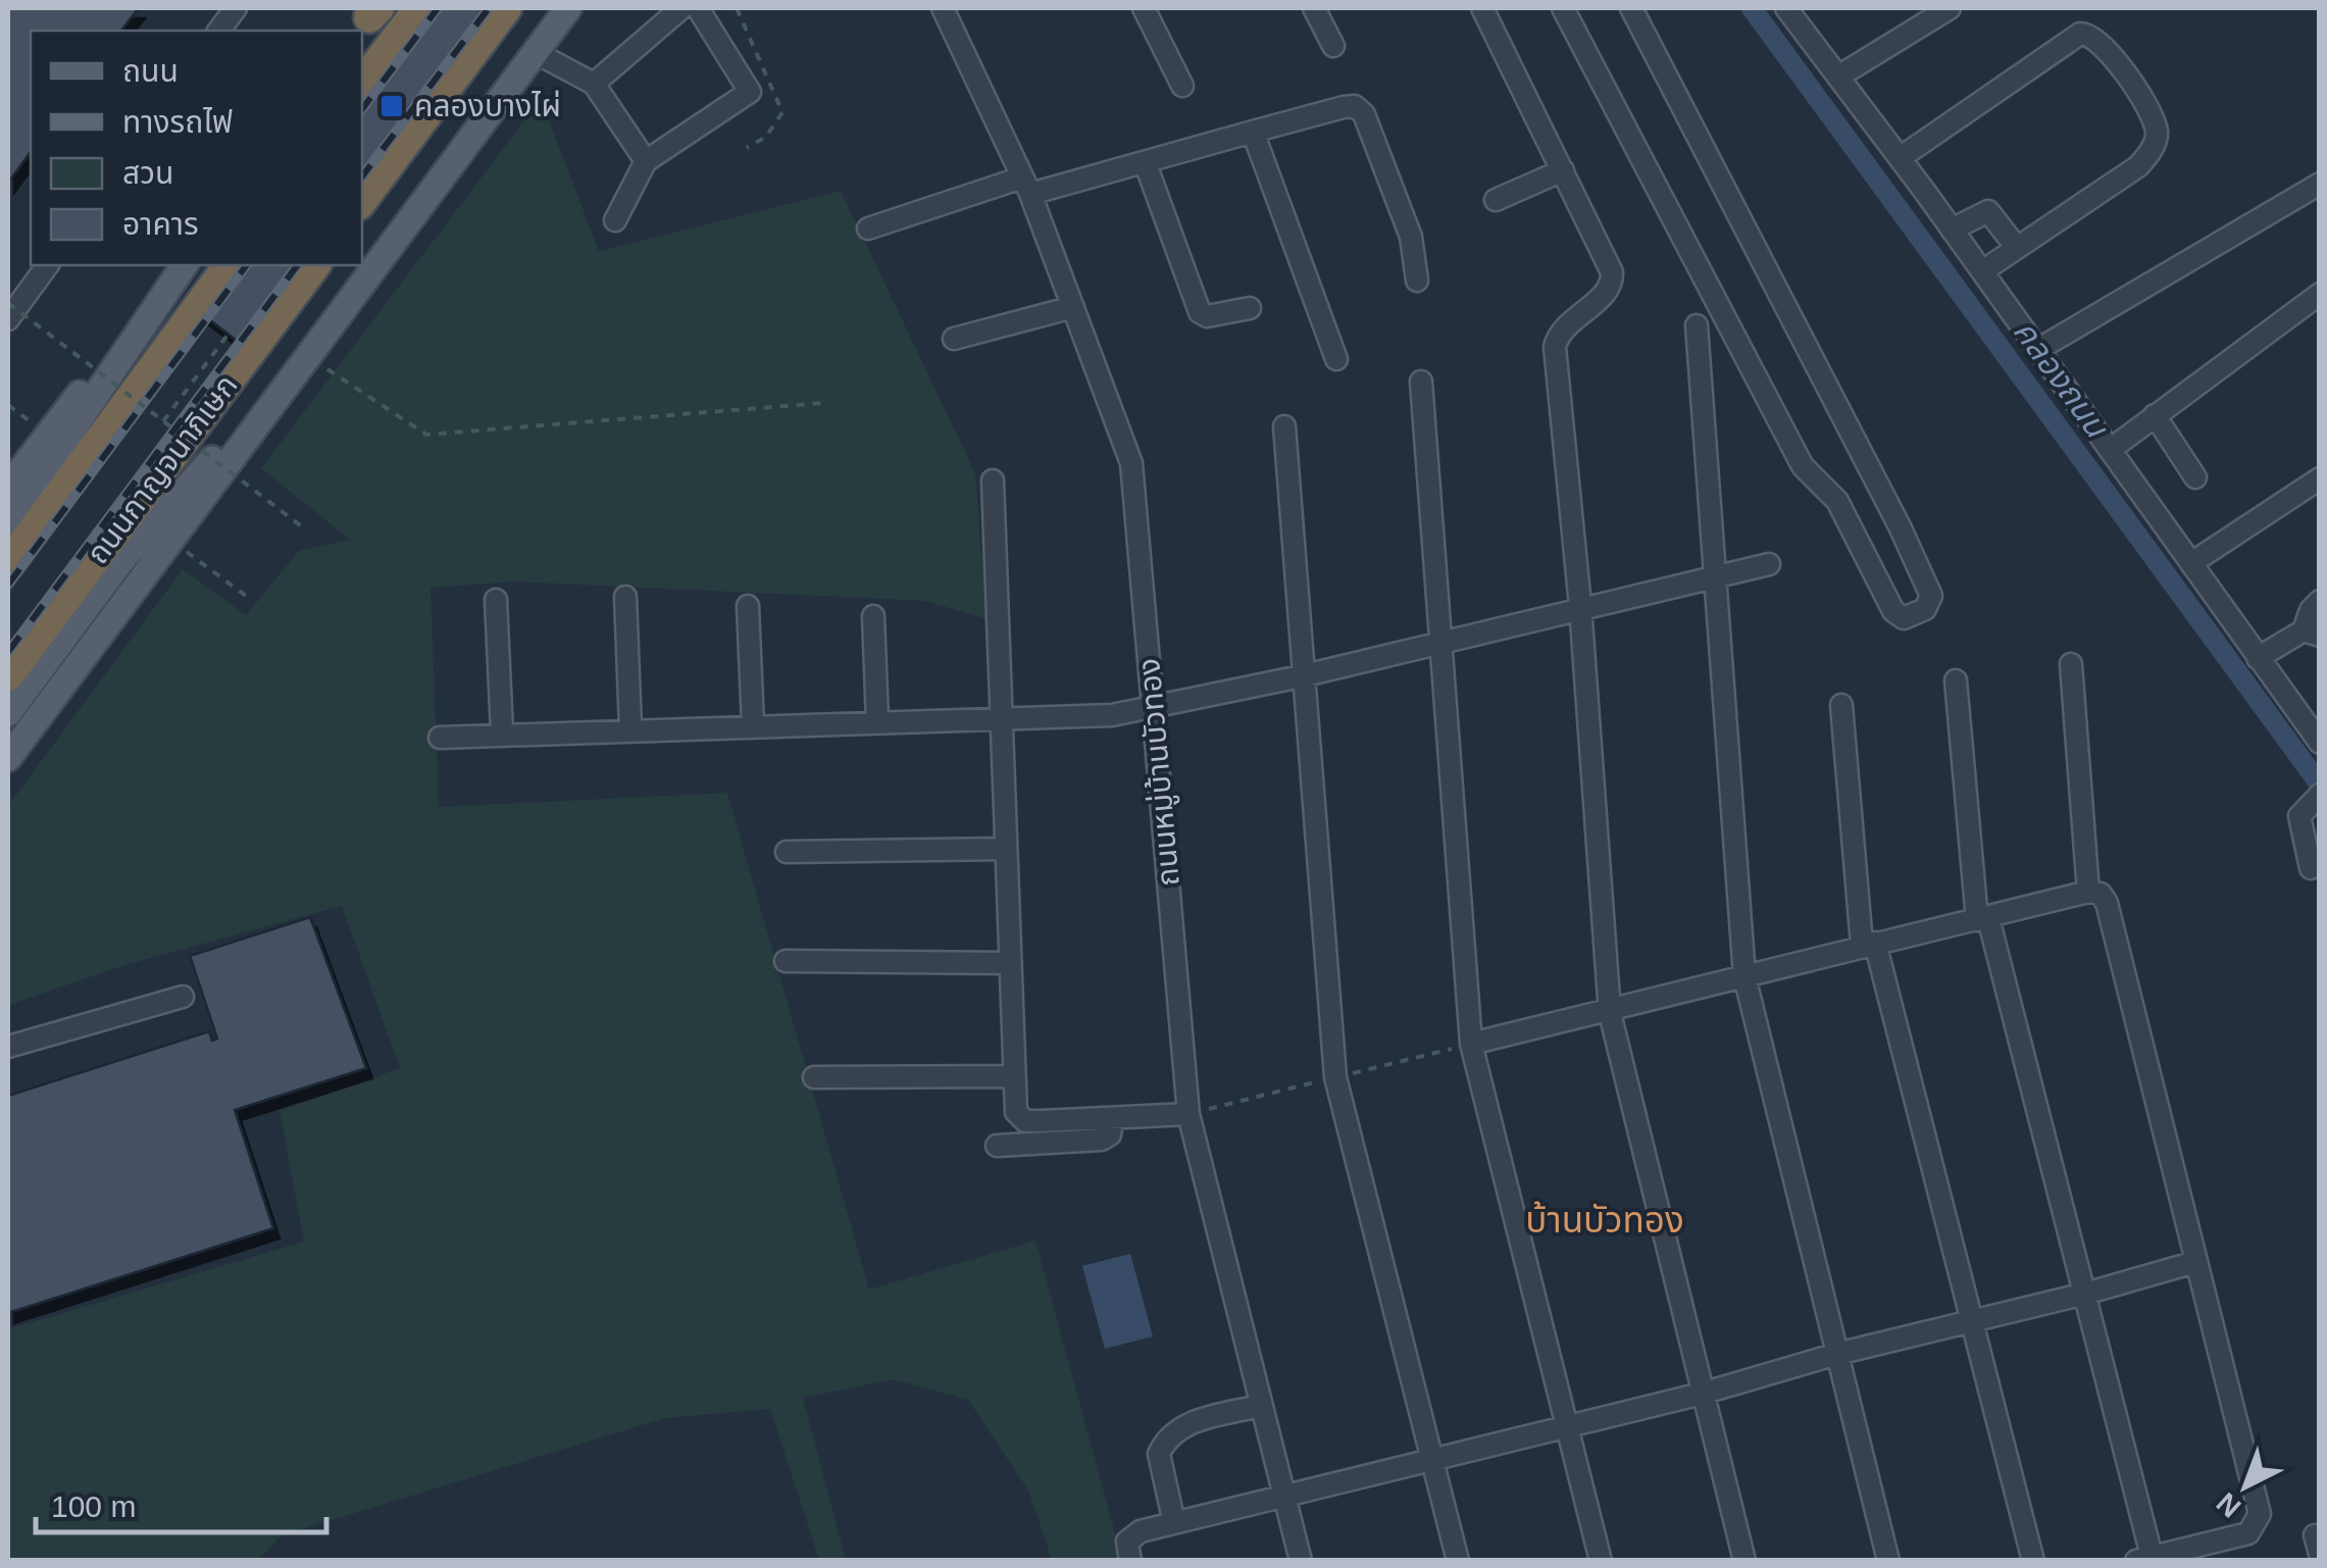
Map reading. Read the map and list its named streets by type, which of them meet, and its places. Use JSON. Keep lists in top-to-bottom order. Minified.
{"streets":{"highway":["ถนนกาญจนาภิเษก"],"street":["ถนนหมู่บ้านบัวทอง"]},"districts":["บ้านบัวทอง"],"water":["คลองถนน"],"places":{"transit":["คลองบางไผ่"]},"legend":["ถนน","ทางรถไฟ","สวน","อาคาร"],"scale_bar":"100 m","north":"bottom left"}
